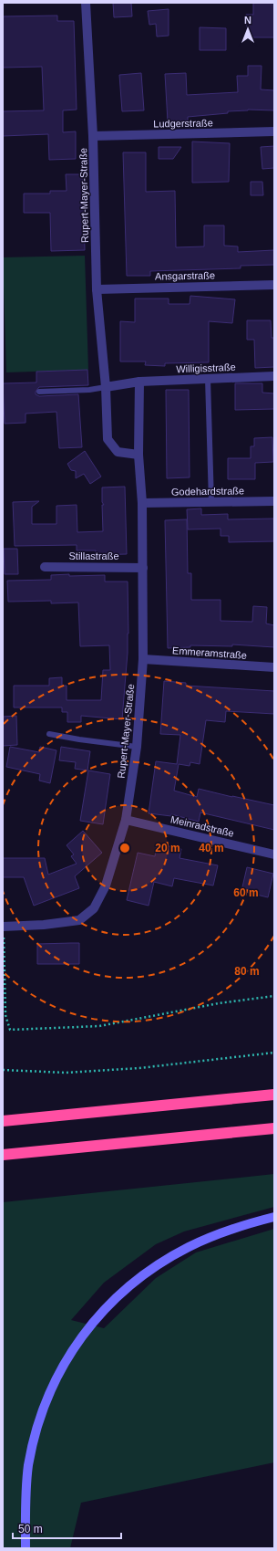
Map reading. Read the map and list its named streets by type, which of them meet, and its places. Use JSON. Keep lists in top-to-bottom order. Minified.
{"streets":{"street":["Ludgerstraße","Rupert-Mayer-Straße","Ansgarstraße","Willigisstraße","Godehardstraße","Stillastraße","Emmeramstraße","Meinradstraße"]},"crossings":[["Ludgerstraße","Rupert-Mayer-Straße"],["Rupert-Mayer-Straße","Ansgarstraße"],["Rupert-Mayer-Straße","Willigisstraße"],["Rupert-Mayer-Straße","Godehardstraße"],["Rupert-Mayer-Straße","Stillastraße"],["Rupert-Mayer-Straße","Emmeramstraße"],["Rupert-Mayer-Straße","Meinradstraße"]],"scale_bar":"50 m","north":"top","rings":["20 m","40 m","60 m","80 m"]}
